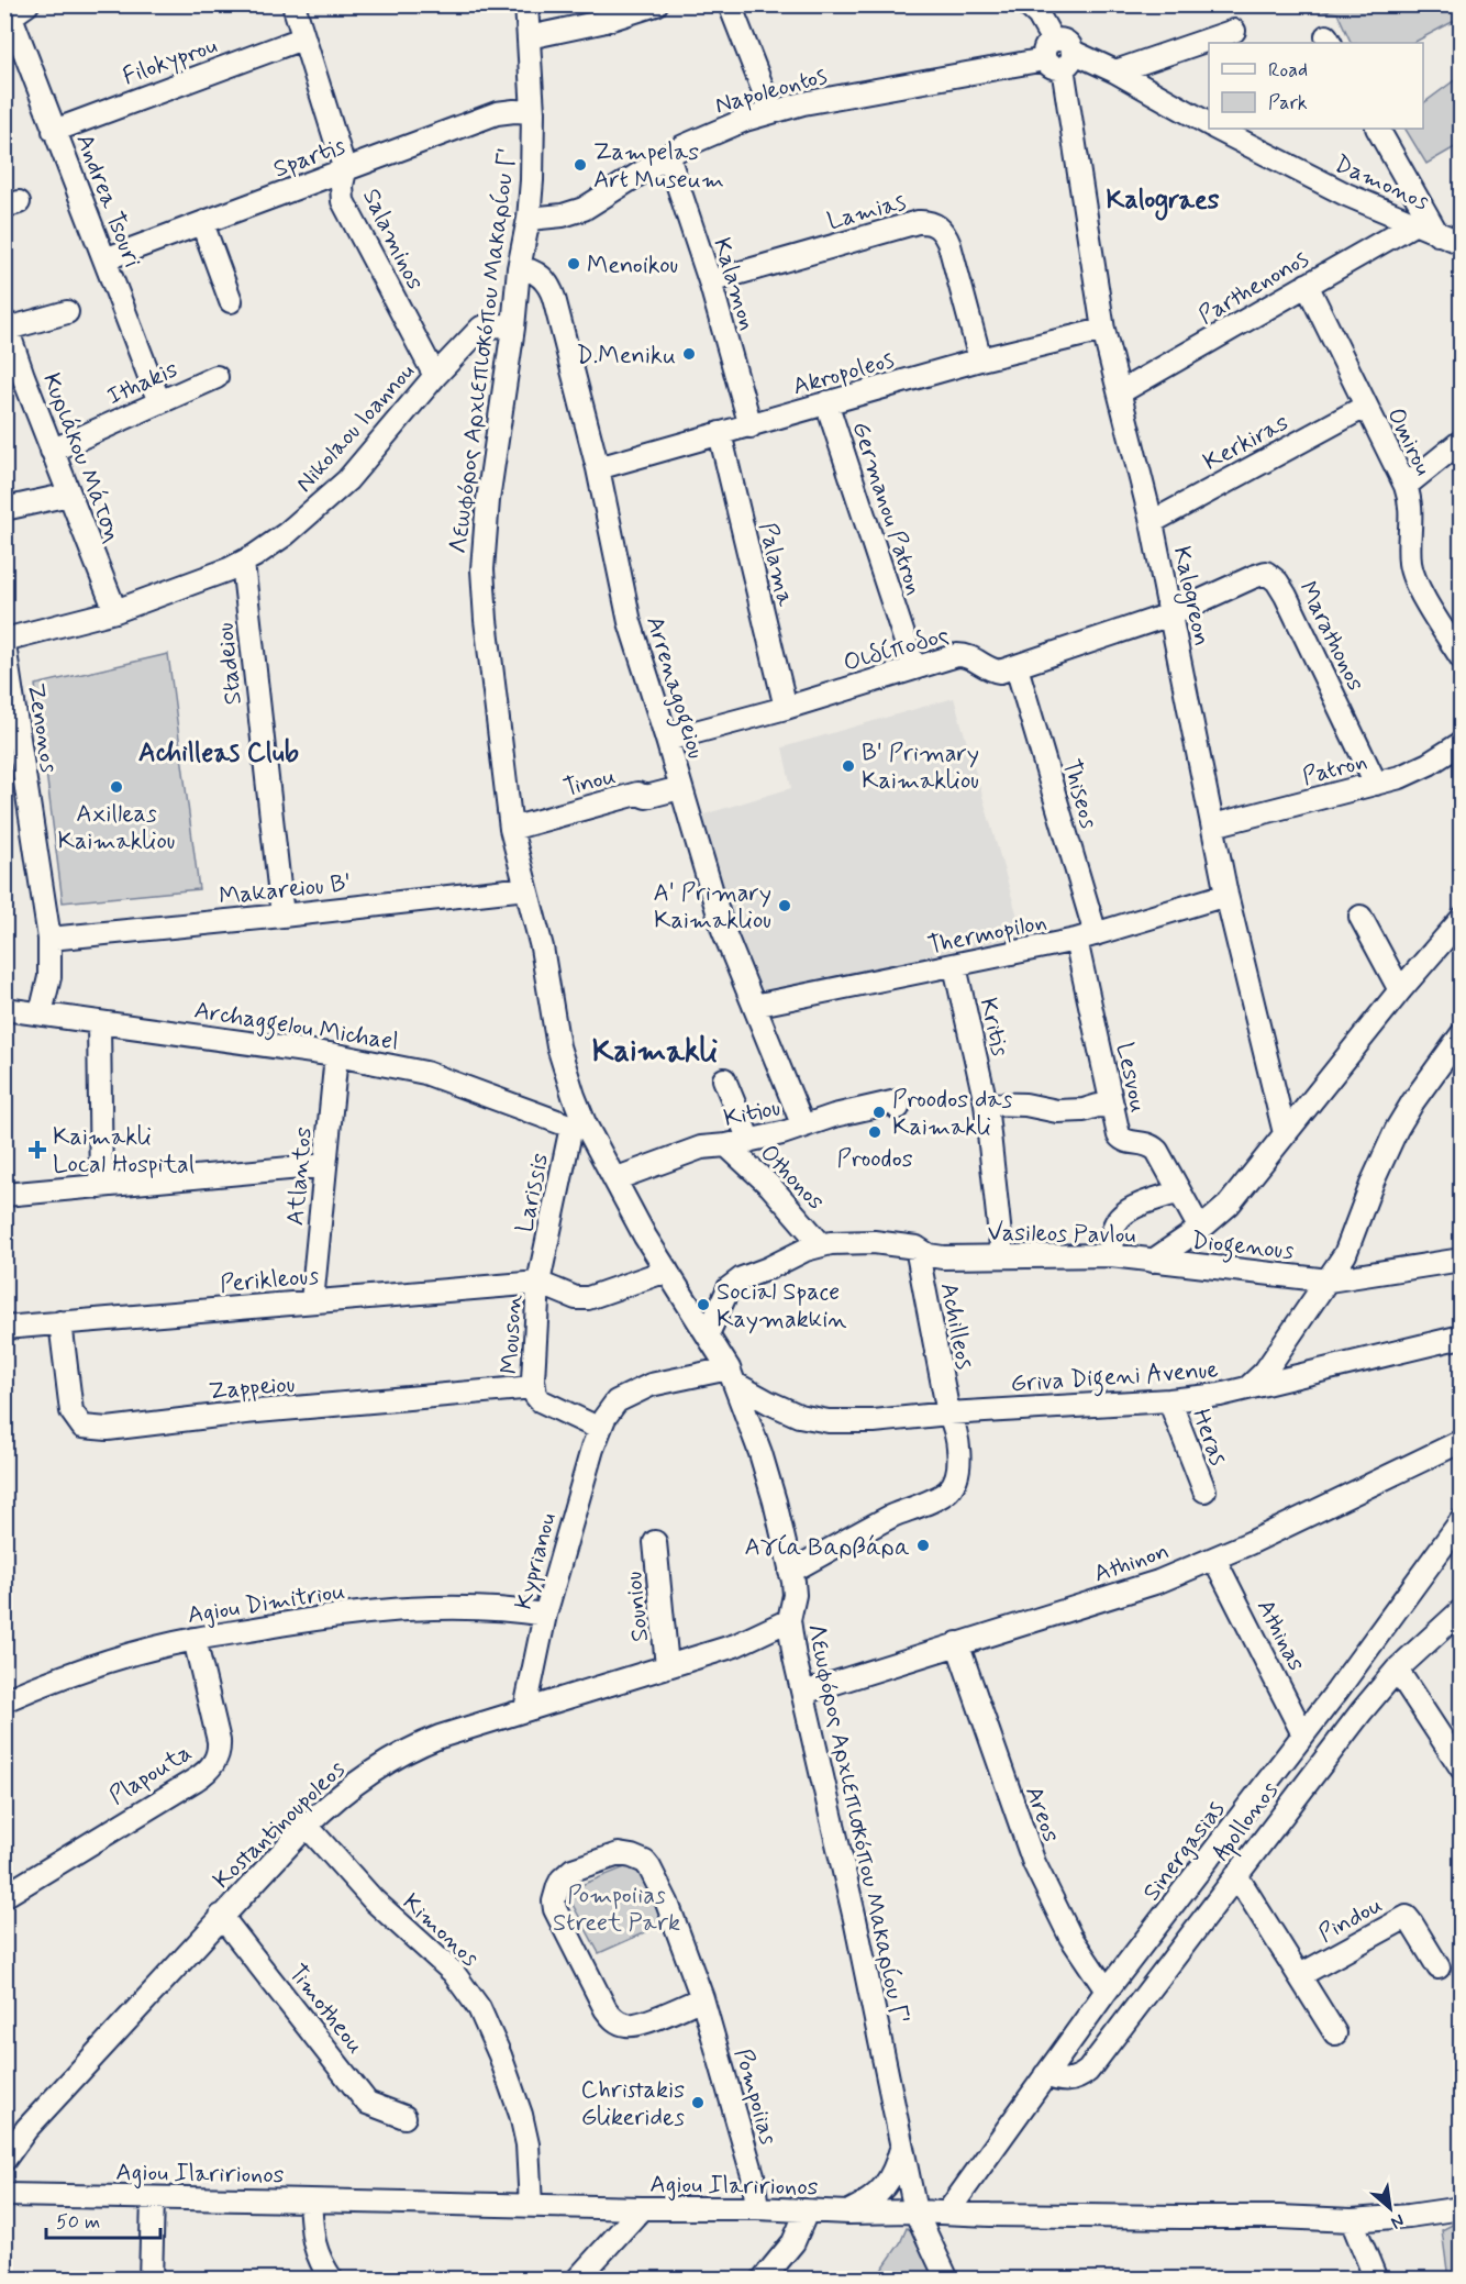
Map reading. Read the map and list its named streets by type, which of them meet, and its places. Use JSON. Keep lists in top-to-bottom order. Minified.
{"streets":{"street":["Filokyprou","Napoleontos","Spartis","Damonos","Andrea Tsouri","Lamias","Salaminos","Kalamon","Parthenonos","Λεωφόρος Αρχιεπισκόπου Μακαρίου Γ'","Akropoleos","Ithakis","Nikolaou Ioannou","Kerkiras","Omirou","Κυριάκου Μάτση","Germanou Patron","Palama","Kalogreon","Marathonos","Οιδίποδος","Stadeiou","Arrenagogeiou","Zenonos","Patron","Tinou","Thiseos","Makareiou B'","Thermopilon","Archaggelou Michael","Kritis","Lesvou","Kitiou","Atlantos","Othonos","Larissis","Vasileos Pavlou","Diogenous","Perikleous","Achilleos","Mouson","Griva Digeni Avenue","Zappeiou","Heras","Kyprianou","Athinon","Agiou Dimitriou","Souniou","Athinas","Plapouta","Areos","Apollonos","Kostantinoupoleos","Sinergasias","Pindou","Kimonos","Timotheou","Pompoiias","Agiou Ilaririonos"]},"crossings":[["Filokyprou","Andrea Tsouri"],["Filokyprou","Salaminos"],["Napoleontos","Damonos"],["Napoleontos","Kalamon"],["Napoleontos","Λεωφόρος Αρχιεπισκόπου Μακαρίου Γ'"],["Napoleontos","Kalogreon"],["Spartis","Andrea Tsouri"],["Spartis","Salaminos"],["Spartis","Λεωφόρος Αρχιεπισκόπου Μακαρίου Γ'"],["Damonos","Parthenonos"],["Damonos","Kalogreon"],["Andrea Tsouri","Ithakis"],["Lamias","Kalamon"],["Lamias","Akropoleos"],["Salaminos","Nikolaou Ioannou"],["Kalamon","Akropoleos"],["Parthenonos","Omirou"],["Parthenonos","Kalogreon"],["Λεωφόρος Αρχιεπισκόπου Μακαρίου Γ'","Nikolaou Ioannou"],["Λεωφόρος Αρχιεπισκόπου Μακαρίου Γ'","Arrenagogeiou"],["Λεωφόρος Αρχιεπισκόπου Μακαρίου Γ'","Tinou"],["Λεωφόρος Αρχιεπισκόπου Μακαρίου Γ'","Makareiou B'"],["Λεωφόρος Αρχιεπισκόπου Μακαρίου Γ'","Archaggelou Michael"],["Λεωφόρος Αρχιεπισκόπου Μακαρίου Γ'","Kitiou"],["Λεωφόρος Αρχιεπισκόπου Μακαρίου Γ'","Larissis"],["Λεωφόρος Αρχιεπισκόπου Μακαρίου Γ'","Vasileos Pavlou"],["Λεωφόρος Αρχιεπισκόπου Μακαρίου Γ'","Achilleos"],["Λεωφόρος Αρχιεπισκόπου Μακαρίου Γ'","Griva Digeni Avenue"],["Λεωφόρος Αρχιεπισκόπου Μακαρίου Γ'","Kyprianou"],["Λεωφόρος Αρχιεπισκόπου Μακαρίου Γ'","Athinon"],["Λεωφόρος Αρχιεπισκόπου Μακαρίου Γ'","Kostantinoupoleos"],["Λεωφόρος Αρχιεπισκόπου Μακαρίου Γ'","Agiou Ilaririonos"],["Akropoleos","Germanou Patron"],["Akropoleos","Palama"],["Akropoleos","Kalogreon"],["Akropoleos","Arrenagogeiou"],["Ithakis","Κυριάκου Μάτση"],["Nikolaou Ioannou","Κυριάκου Μάτση"],["Nikolaou Ioannou","Stadeiou"],["Kerkiras","Omirou"],["Kerkiras","Kalogreon"],["Germanou Patron","Οιδίποδος"],["Palama","Οιδίποδος"],["Kalogreon","Marathonos"],["Kalogreon","Οιδίποδος"],["Kalogreon","Patron"],["Kalogreon","Thermopilon"],["Kalogreon","Vasileos Pavlou"],["Marathonos","Οιδίποδος"],["Marathonos","Patron"],["Οιδίποδος","Arrenagogeiou"],["Οιδίποδος","Thiseos"],["Stadeiou","Makareiou B'"],["Arrenagogeiou","Tinou"],["Arrenagogeiou","Thermopilon"],["Arrenagogeiou","Kitiou"],["Zenonos","Makareiou B'"],["Zenonos","Archaggelou Michael"],["Thiseos","Thermopilon"],["Thiseos","Lesvou"],["Thermopilon","Kritis"],["Thermopilon","Lesvou"],["Archaggelou Michael","Atlantos"],["Archaggelou Michael","Larissis"],["Kritis","Vasileos Pavlou"],["Lesvou","Vasileos Pavlou"],["Kitiou","Othonos"],["Atlantos","Perikleous"],["Othonos","Vasileos Pavlou"],["Larissis","Perikleous"],["Larissis","Mouson"],["Vasileos Pavlou","Diogenous"],["Vasileos Pavlou","Achilleos"],["Diogenous","Griva Digeni Avenue"],["Perikleous","Mouson"],["Perikleous","Zappeiou"],["Achilleos","Griva Digeni Avenue"],["Mouson","Zappeiou"],["Mouson","Kyprianou"],["Griva Digeni Avenue","Heras"],["Griva Digeni Avenue","Kyprianou"],["Kyprianou","Agiou Dimitriou"],["Kyprianou","Kostantinoupoleos"],["Athinon","Athinas"],["Athinon","Areos"],["Agiou Dimitriou","Plapouta"],["Souniou","Kostantinoupoleos"],["Athinas","Sinergasias"],["Areos","Sinergasias"],["Apollonos","Sinergasias"],["Kostantinoupoleos","Kimonos"],["Kostantinoupoleos","Timotheou"],["Sinergasias","Agiou Ilaririonos"],["Kimonos","Agiou Ilaririonos"],["Pompoiias","Agiou Ilaririonos"]],"districts":["Kalograes","Achilleas Club","Kaimakli"],"parks":["Pompoiias Street Park"],"places":{"other":["Zampelas Art Museum","Menoikou","D.Meniku","B' Primary Kaimakliou","Axilleas Kaimakliou","A' Primary Kaimakliou","Proodos das Kaimakli","Proodos","Social Space Kaymakkin","Αγία Βαρβάρα","Christakis Glikerides"],"health":["Kaimakli Local Hospital"]},"legend":["Road","Park"],"scale_bar":"50 m","north":"bottom right"}
